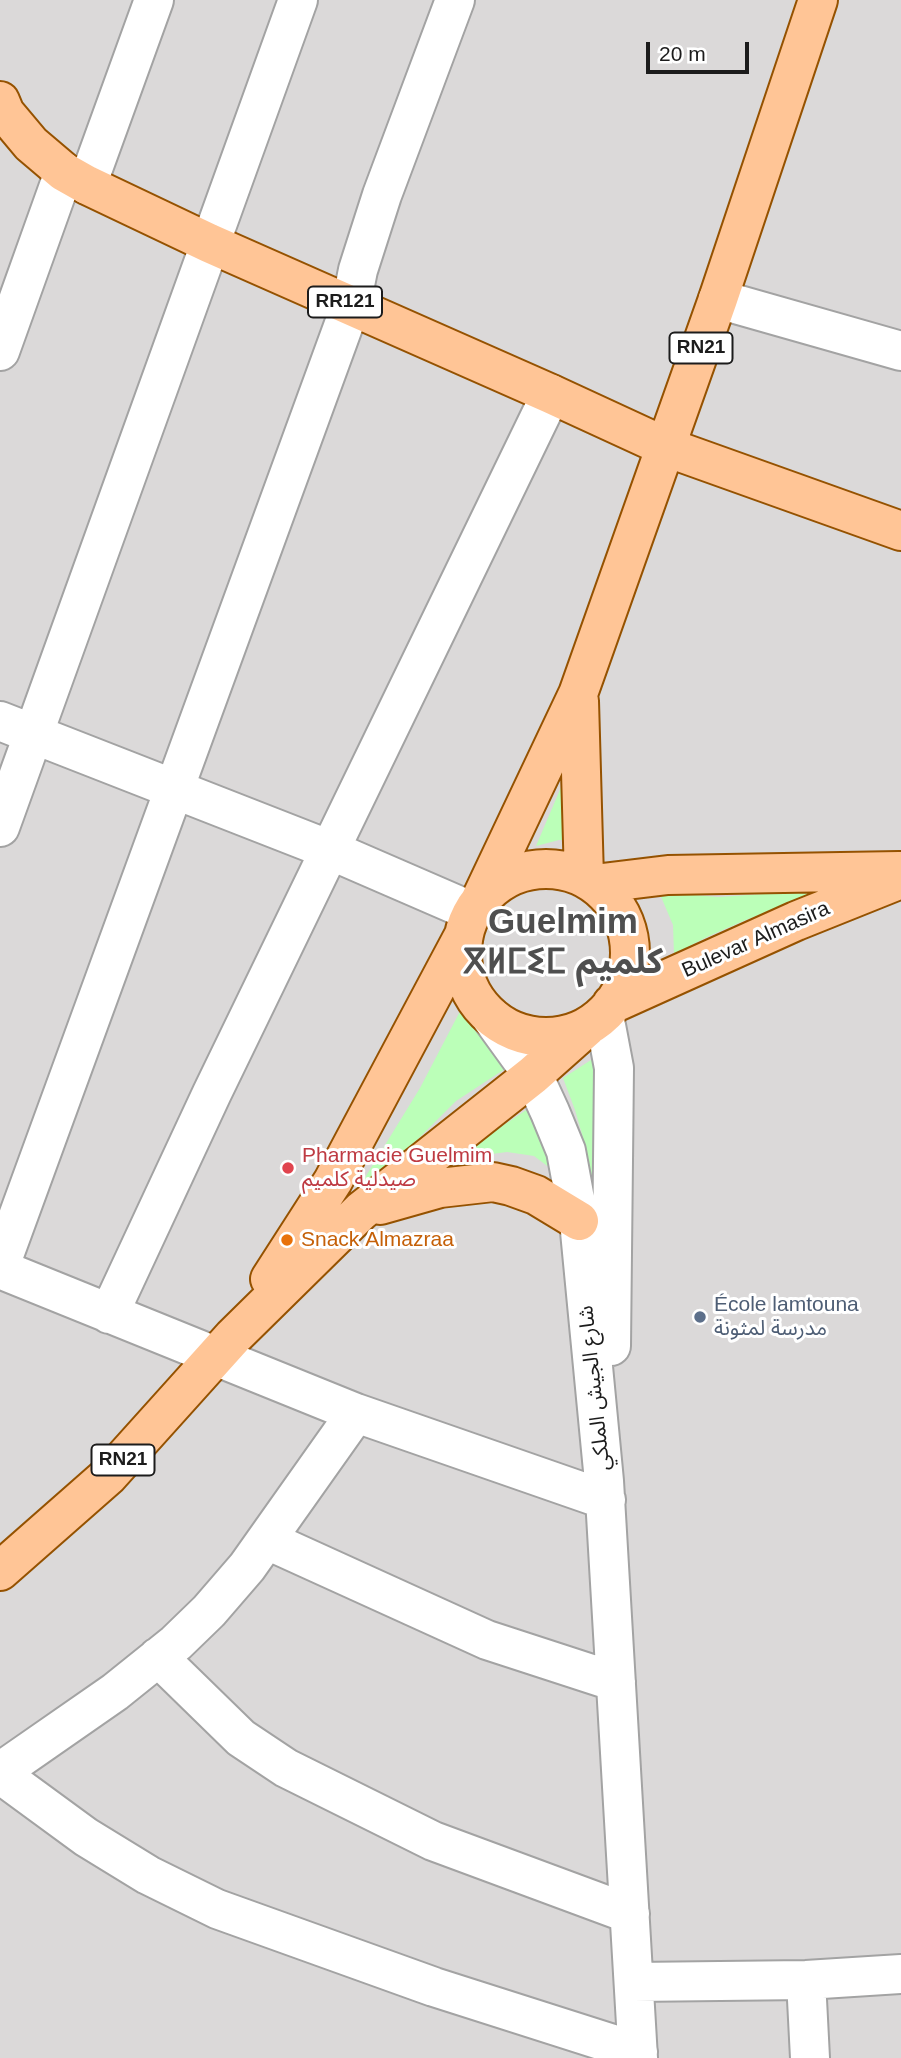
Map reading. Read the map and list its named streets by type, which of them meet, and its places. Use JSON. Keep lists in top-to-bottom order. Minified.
{"streets":{"main road":["RR121","RN21","Bulevar Almasira"],"street":["شارع الجيش الملكي"]},"crossings":[["RR121","RN21"],["RN21","Bulevar Almasira"],["RN21","شارع الجيش الملكي"],["Bulevar Almasira","شارع الجيش الملكي"]],"districts":["Guelmim ⴳⵍⵎⵉⵎ كلميم"],"places":["Pharmacie Guelmim صيدلية كلميم","Snack Almazraa","École lamtouna مدرسة لمثونة"],"scale_bar":"20 m"}
